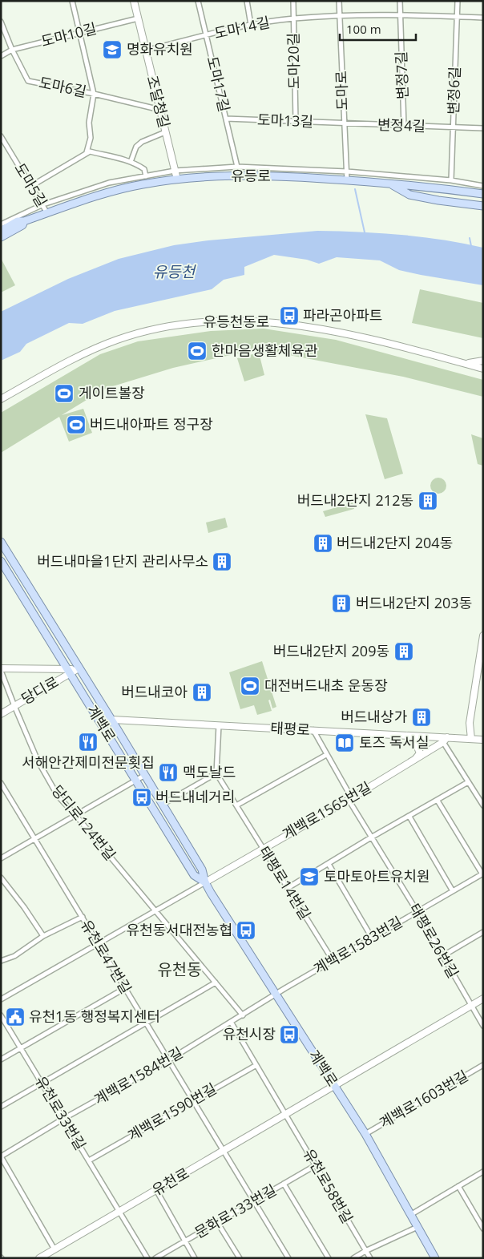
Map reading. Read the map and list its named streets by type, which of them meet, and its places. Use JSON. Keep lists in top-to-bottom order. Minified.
{"streets":{"main road":["조달청길","유등로","유등천동로","당디로","계백로","태평로","계백로1565번길","유천로"],"street":["도마14길","도마10길","도마20길","변정7길","도마17길","도마6길","도마로","변정6길","도마13길","변정4길","도마5길","당디로124번길","태평로14번길","태평로26번길","계백로1583번길","유천로47번길","계백로1584번길","계백로1603번길","계백로1590번길","유천로33번길","유천로58번길","문화로133번길"]},"crossings":[["도마14길","도마20길"],["도마14길","변정7길"],["도마14길","도마17길"],["도마14길","도마로"],["도마14길","변정6길"],["도마14길","조달청길"],["도마10길","도마6길"],["도마10길","조달청길"],["도마20길","도마13길"],["변정7길","변정4길"],["도마17길","도마13길"],["도마6길","조달청길"],["도마로","도마13길"],["도마로","변정4길"],["도마로","유등로"],["변정6길","변정4길"],["조달청길","유등로"],["도마13길","변정4길"],["유등로","도마5길"],["당디로","계백로"],["당디로","당디로124번길"],["계백로","태평로"],["계백로","계백로1565번길"],["계백로","계백로1583번길"],["계백로","계백로1584번길"],["계백로","계백로1603번길"],["계백로","유천로"],["태평로","계백로1565번길"],["태평로","태평로26번길"],["계백로1565번길","태평로14번길"],["계백로1565번길","태평로26번길"],["당디로124번길","계백로1584번길"],["태평로14번길","계백로1583번길"],["태평로26번길","계백로1583번길"],["태평로26번길","유천로"],["계백로1583번길","계백로1584번길"],["유천로47번길","계백로1584번길"],["유천로47번길","계백로1590번길"],["유천로47번길","유천로"],["유천로47번길","문화로133번길"],["계백로1584번길","유천로33번길"],["계백로1590번길","유천로33번길"],["유천로33번길","유천로"],["유천로","유천로58번길"],["유천로58번길","문화로133번길"]],"districts":["유천동"],"water":["유등천"],"places":{"school or university":["명화유치원","토마토아트유치원"],"bus stop":["파라곤아파트","버드내네거리","유천동서대전농협","유천시장"],"sports":["한마음생활체육관","게이트볼장","버드내아파트 정구장","대전버드내초 운동장"],"building":["버드내2단지 212동","버드내2단지 204동","버드내마을1단지 관리사무소","버드내2단지 203동","버드내2단지 209동","버드내코아","버드내상가"],"restaurant":["서해안간제미전문횟집","맥도날드"],"library":["토즈 독서실"],"public building":["유천1동 행정복지센터"]},"scale_bar":"100 m"}
